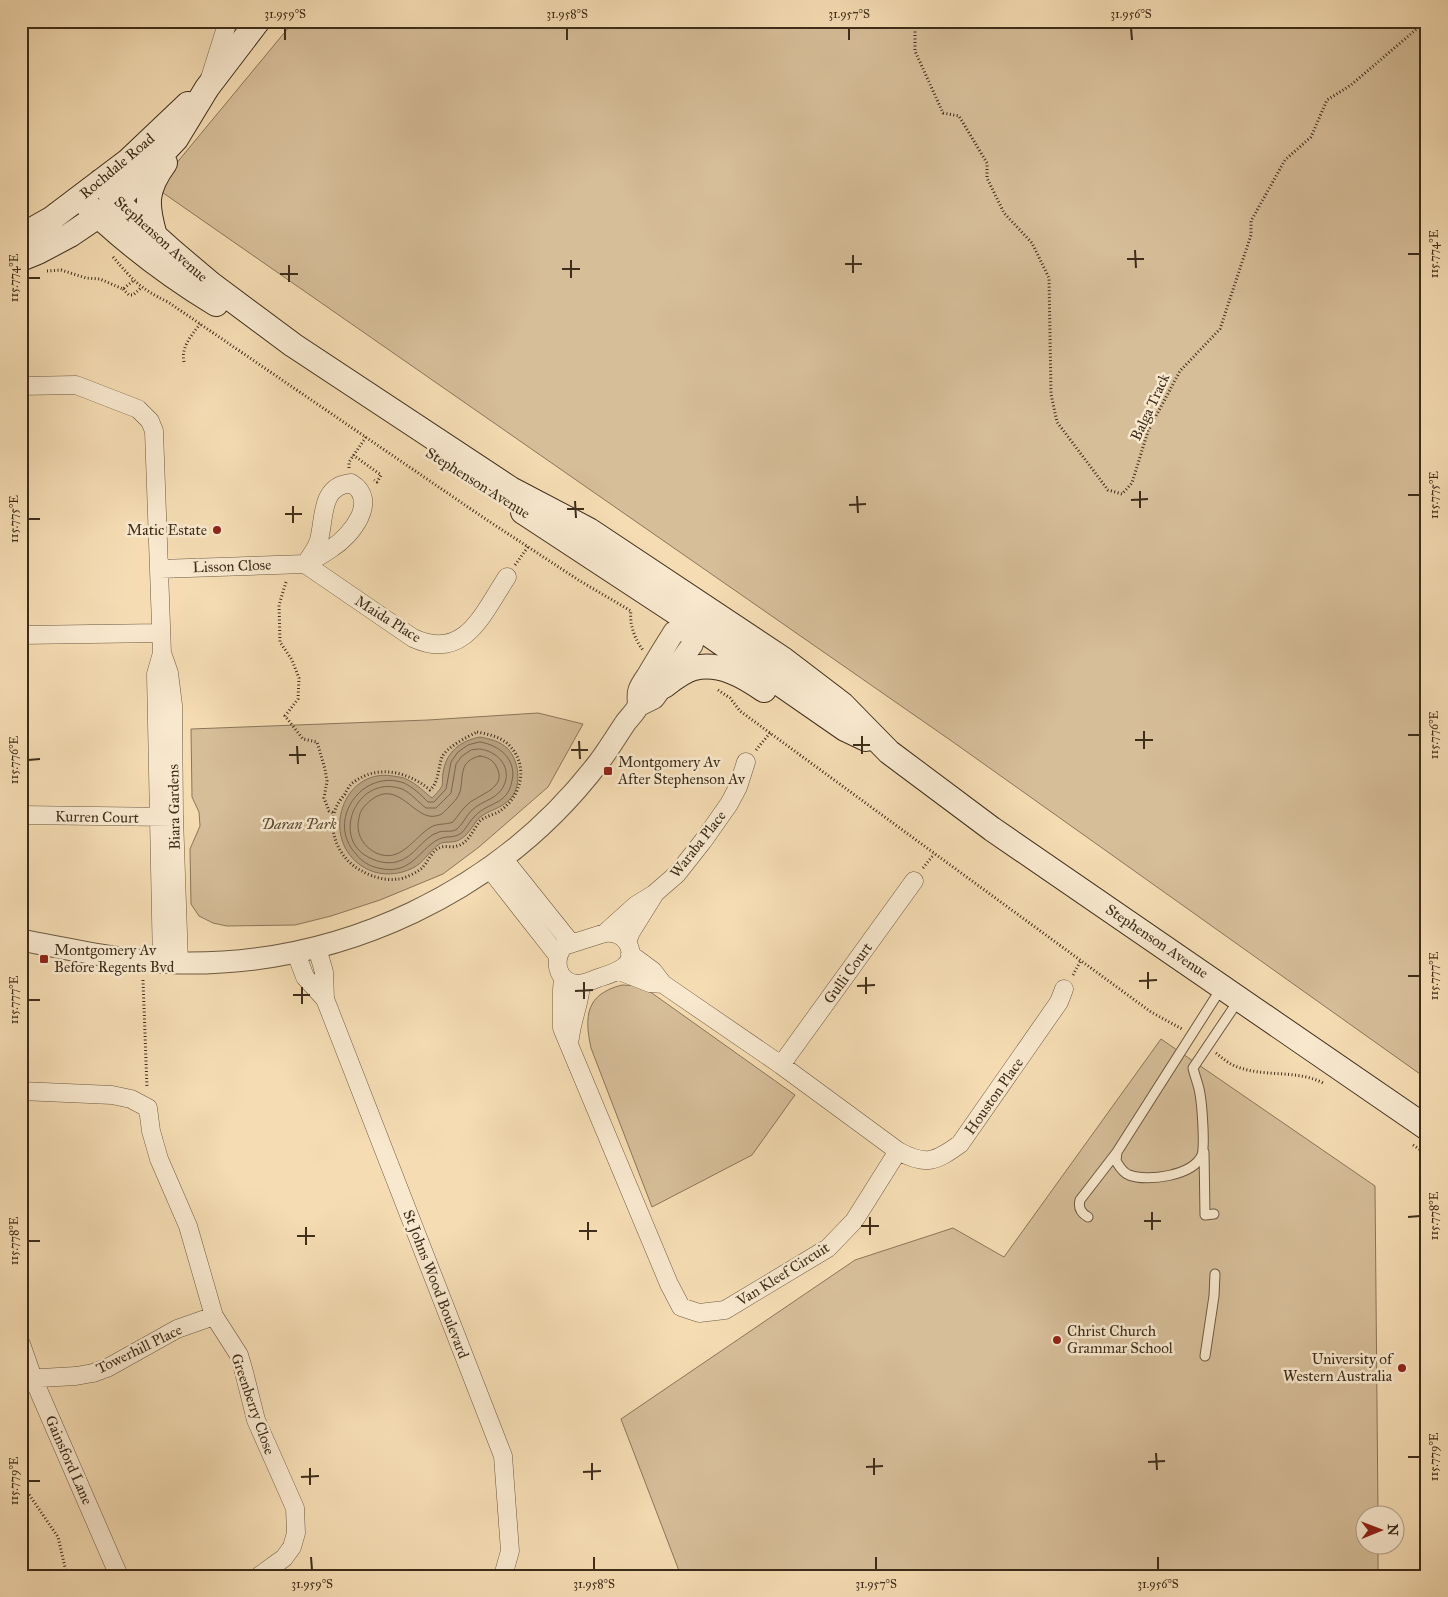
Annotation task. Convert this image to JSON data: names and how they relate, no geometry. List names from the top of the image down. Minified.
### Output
{"streets":{"main road":["Rochdale Road","Stephenson Avenue"],"street":["Lisson Close","Maida Place","Biara Gardens","Kurren Court","Waraba Place","Gulli Court","Houston Place","Van Kleef Circuit","St Johns Wood Boulevard","Towerhill Place","Greenberry Close","Gainsford Lane"],"path":["Balga Track"]},"crossings":[["Rochdale Road","Stephenson Avenue"],["Lisson Close","Maida Place"],["Lisson Close","Biara Gardens"],["Biara Gardens","Kurren Court"],["Waraba Place","Van Kleef Circuit"],["Houston Place","Van Kleef Circuit"],["Towerhill Place","Greenberry Close"],["Towerhill Place","Gainsford Lane"]],"parks":["Daran Park"],"places":{"other":["Matic Estate","Christ Church Grammar School","University of Western Australia"],"transit":["Montgomery Av After Stephenson Av","Montgomery Av Before Regents Bvd"]},"north":"right","coordinates":["31.959°S","31.958°S","31.957°S","31.956°S","115.774°E","115.775°E","115.776°E","115.777°E","115.778°E","115.779°E"]}
